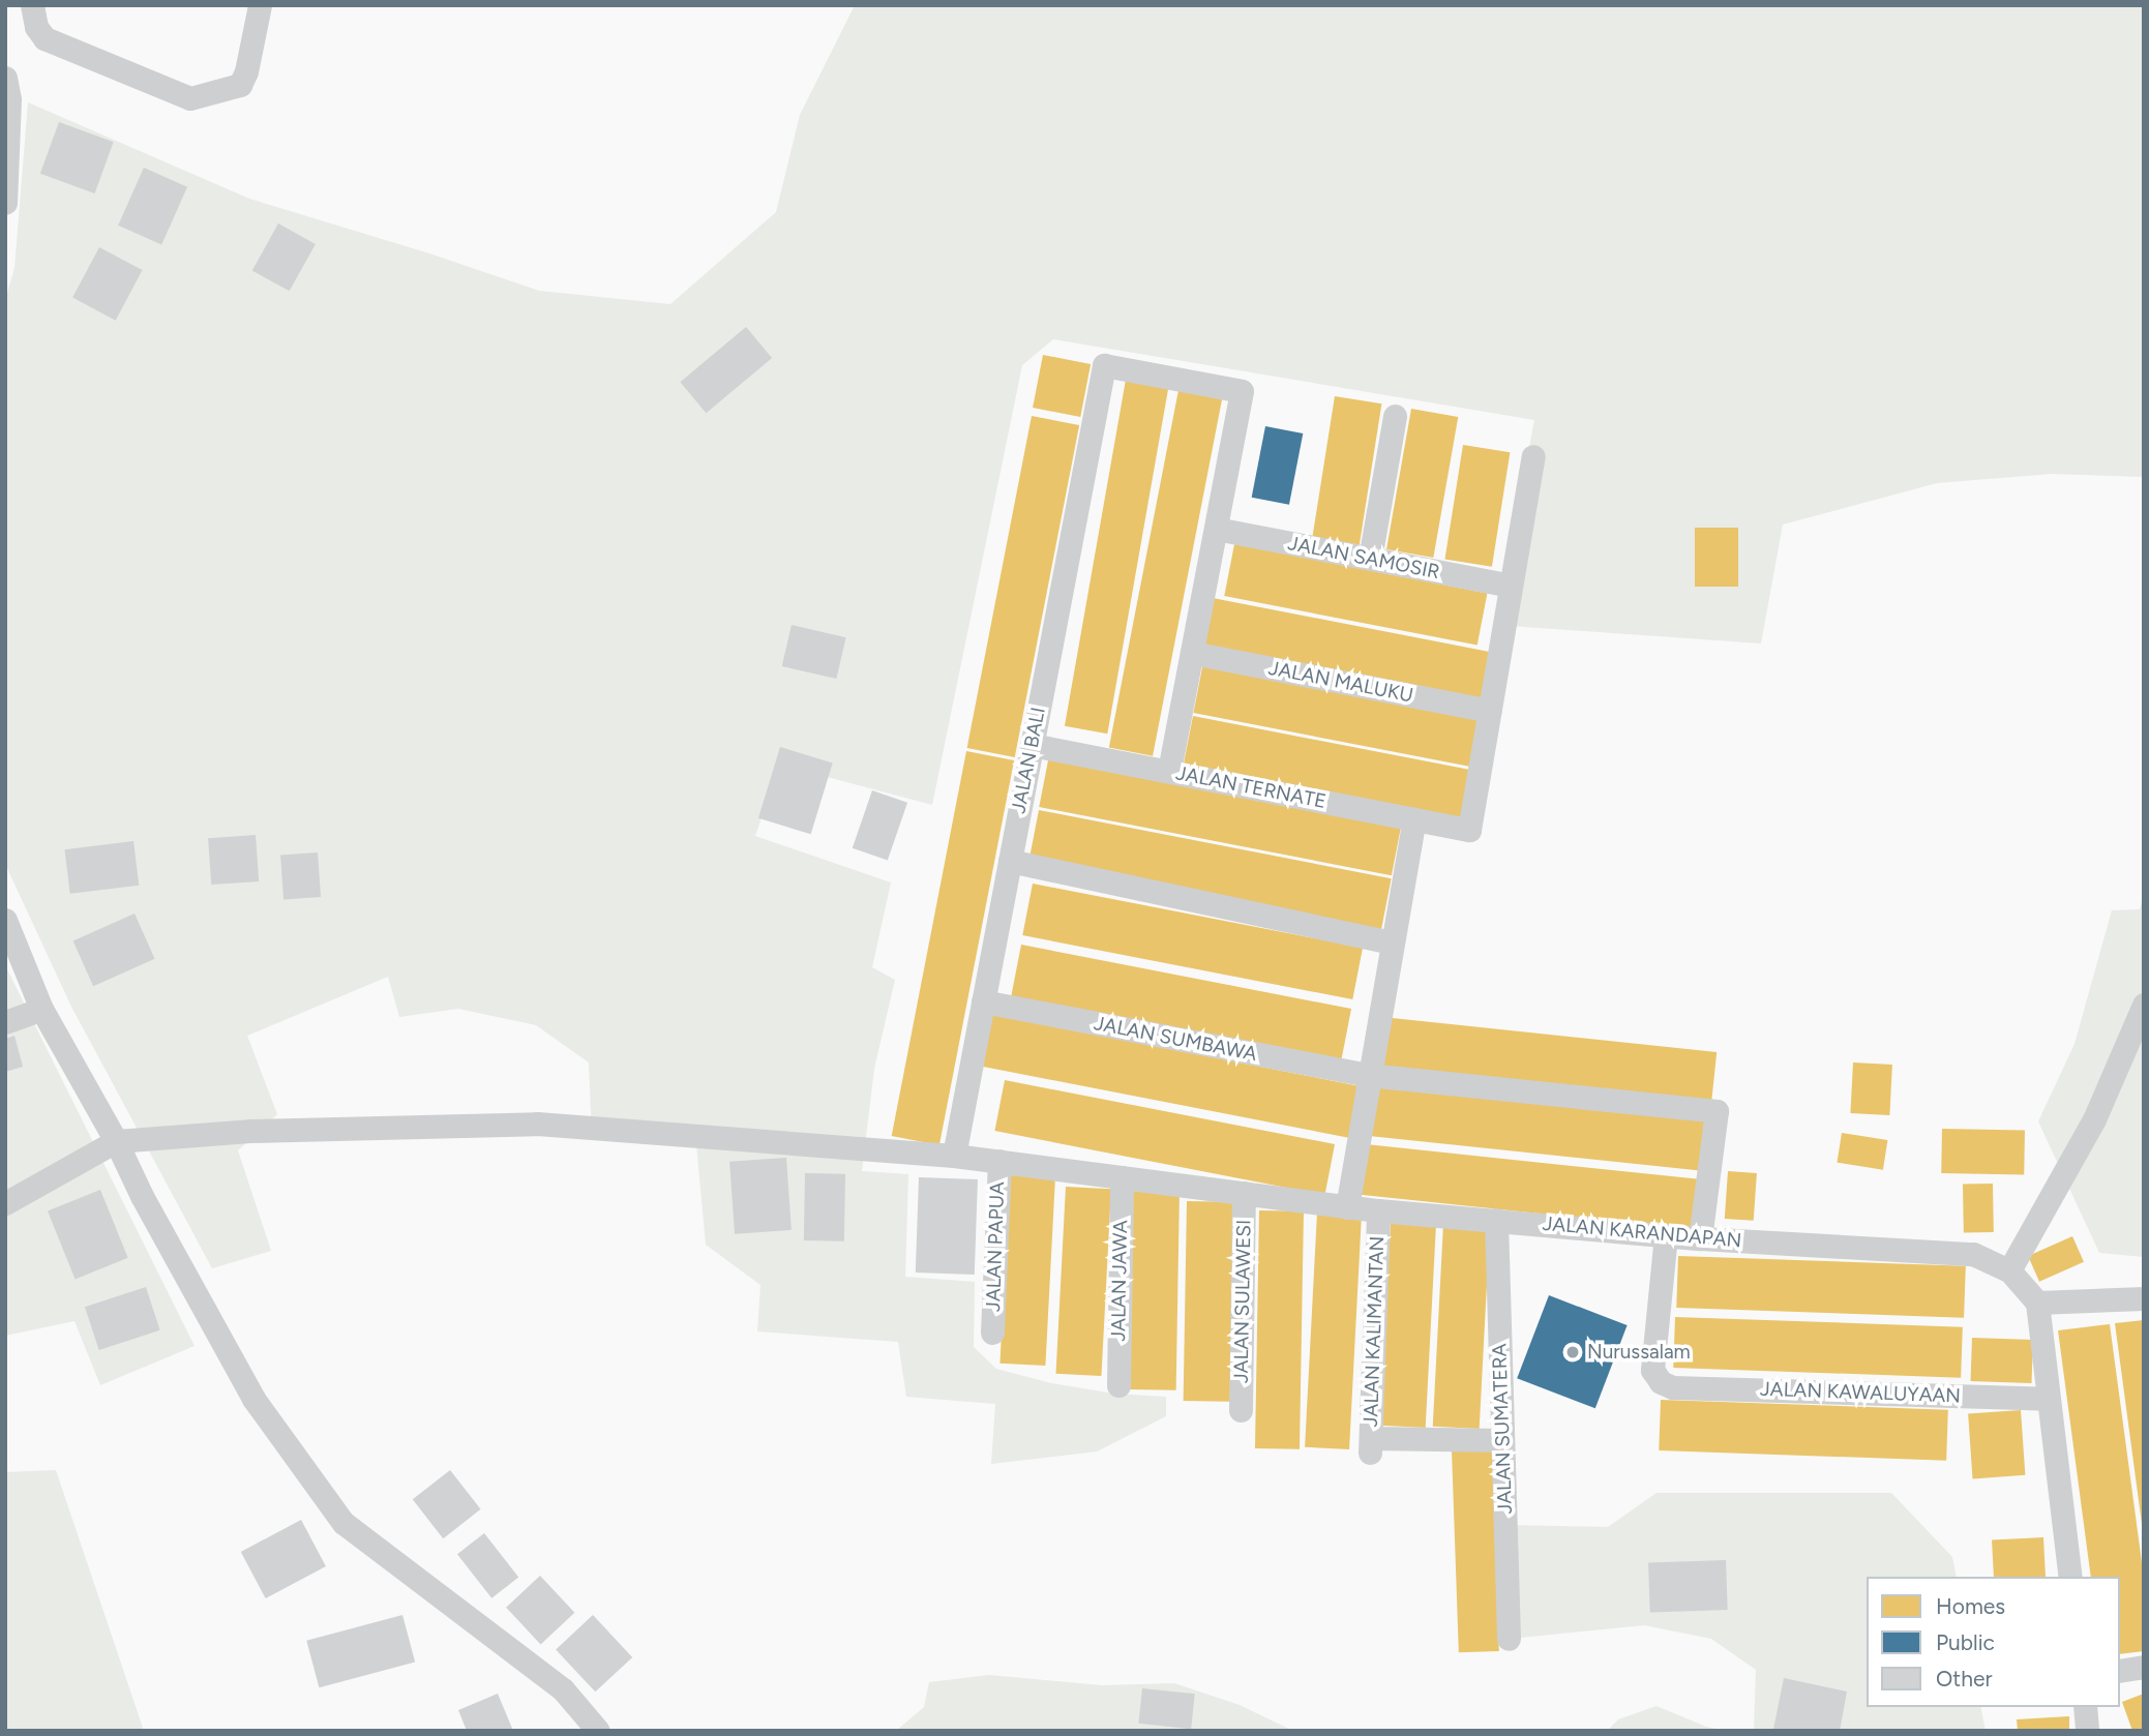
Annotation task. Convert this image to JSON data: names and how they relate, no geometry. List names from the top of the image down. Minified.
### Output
{"streets":{"street":["JALAN SAMOSIR","JALAN MALUKU","JALAN BALI","JALAN TERNATE","JALAN SUMBAWA","JALAN KARANDAPAN","JALAN PAPUA","JALAN JAWA","JALAN SULAWESI","JALAN KALIMANTAN","JALAN KAWALUYAAN","JALAN SUMATERA"]},"crossings":[["JALAN SAMOSIR","JALAN BALI"],["JALAN MALUKU","JALAN TERNATE"],["JALAN BALI","JALAN TERNATE"],["JALAN BALI","JALAN SUMBAWA"],["JALAN BALI","JALAN KARANDAPAN"],["JALAN SUMBAWA","JALAN KARANDAPAN"],["JALAN KARANDAPAN","JALAN PAPUA"],["JALAN KARANDAPAN","JALAN JAWA"],["JALAN KARANDAPAN","JALAN SULAWESI"],["JALAN KARANDAPAN","JALAN KALIMANTAN"],["JALAN KARANDAPAN","JALAN KAWALUYAAN"],["JALAN KARANDAPAN","JALAN SUMATERA"],["JALAN KALIMANTAN","JALAN SUMATERA"]],"places":["Nurussalam"],"legend":["Homes","Public","Other"]}
